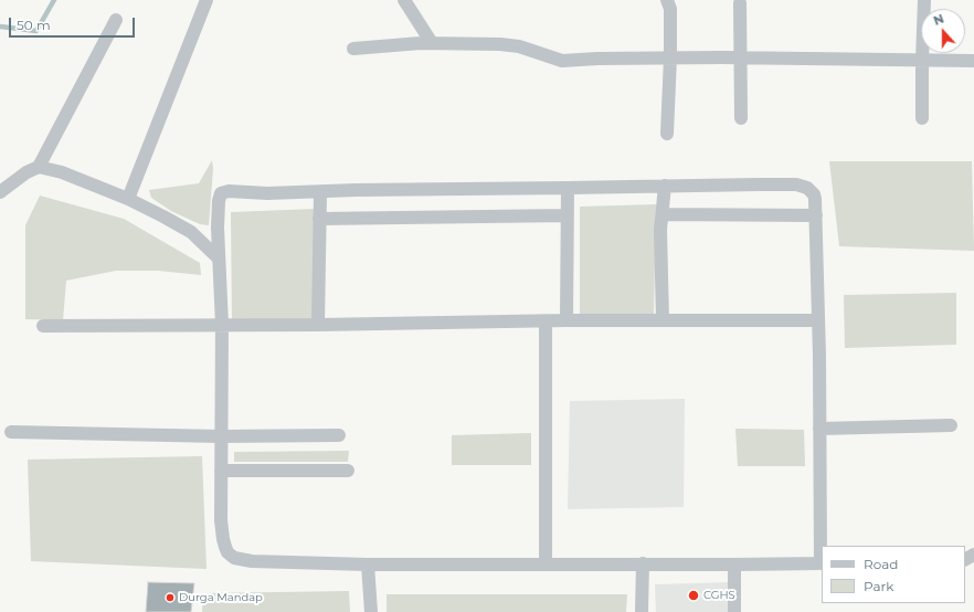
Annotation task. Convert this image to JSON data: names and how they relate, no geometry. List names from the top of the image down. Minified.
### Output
{"places":["CGHS","Durga Mandap"],"legend":["Road","Park"],"scale_bar":"50 m","north":"top"}
